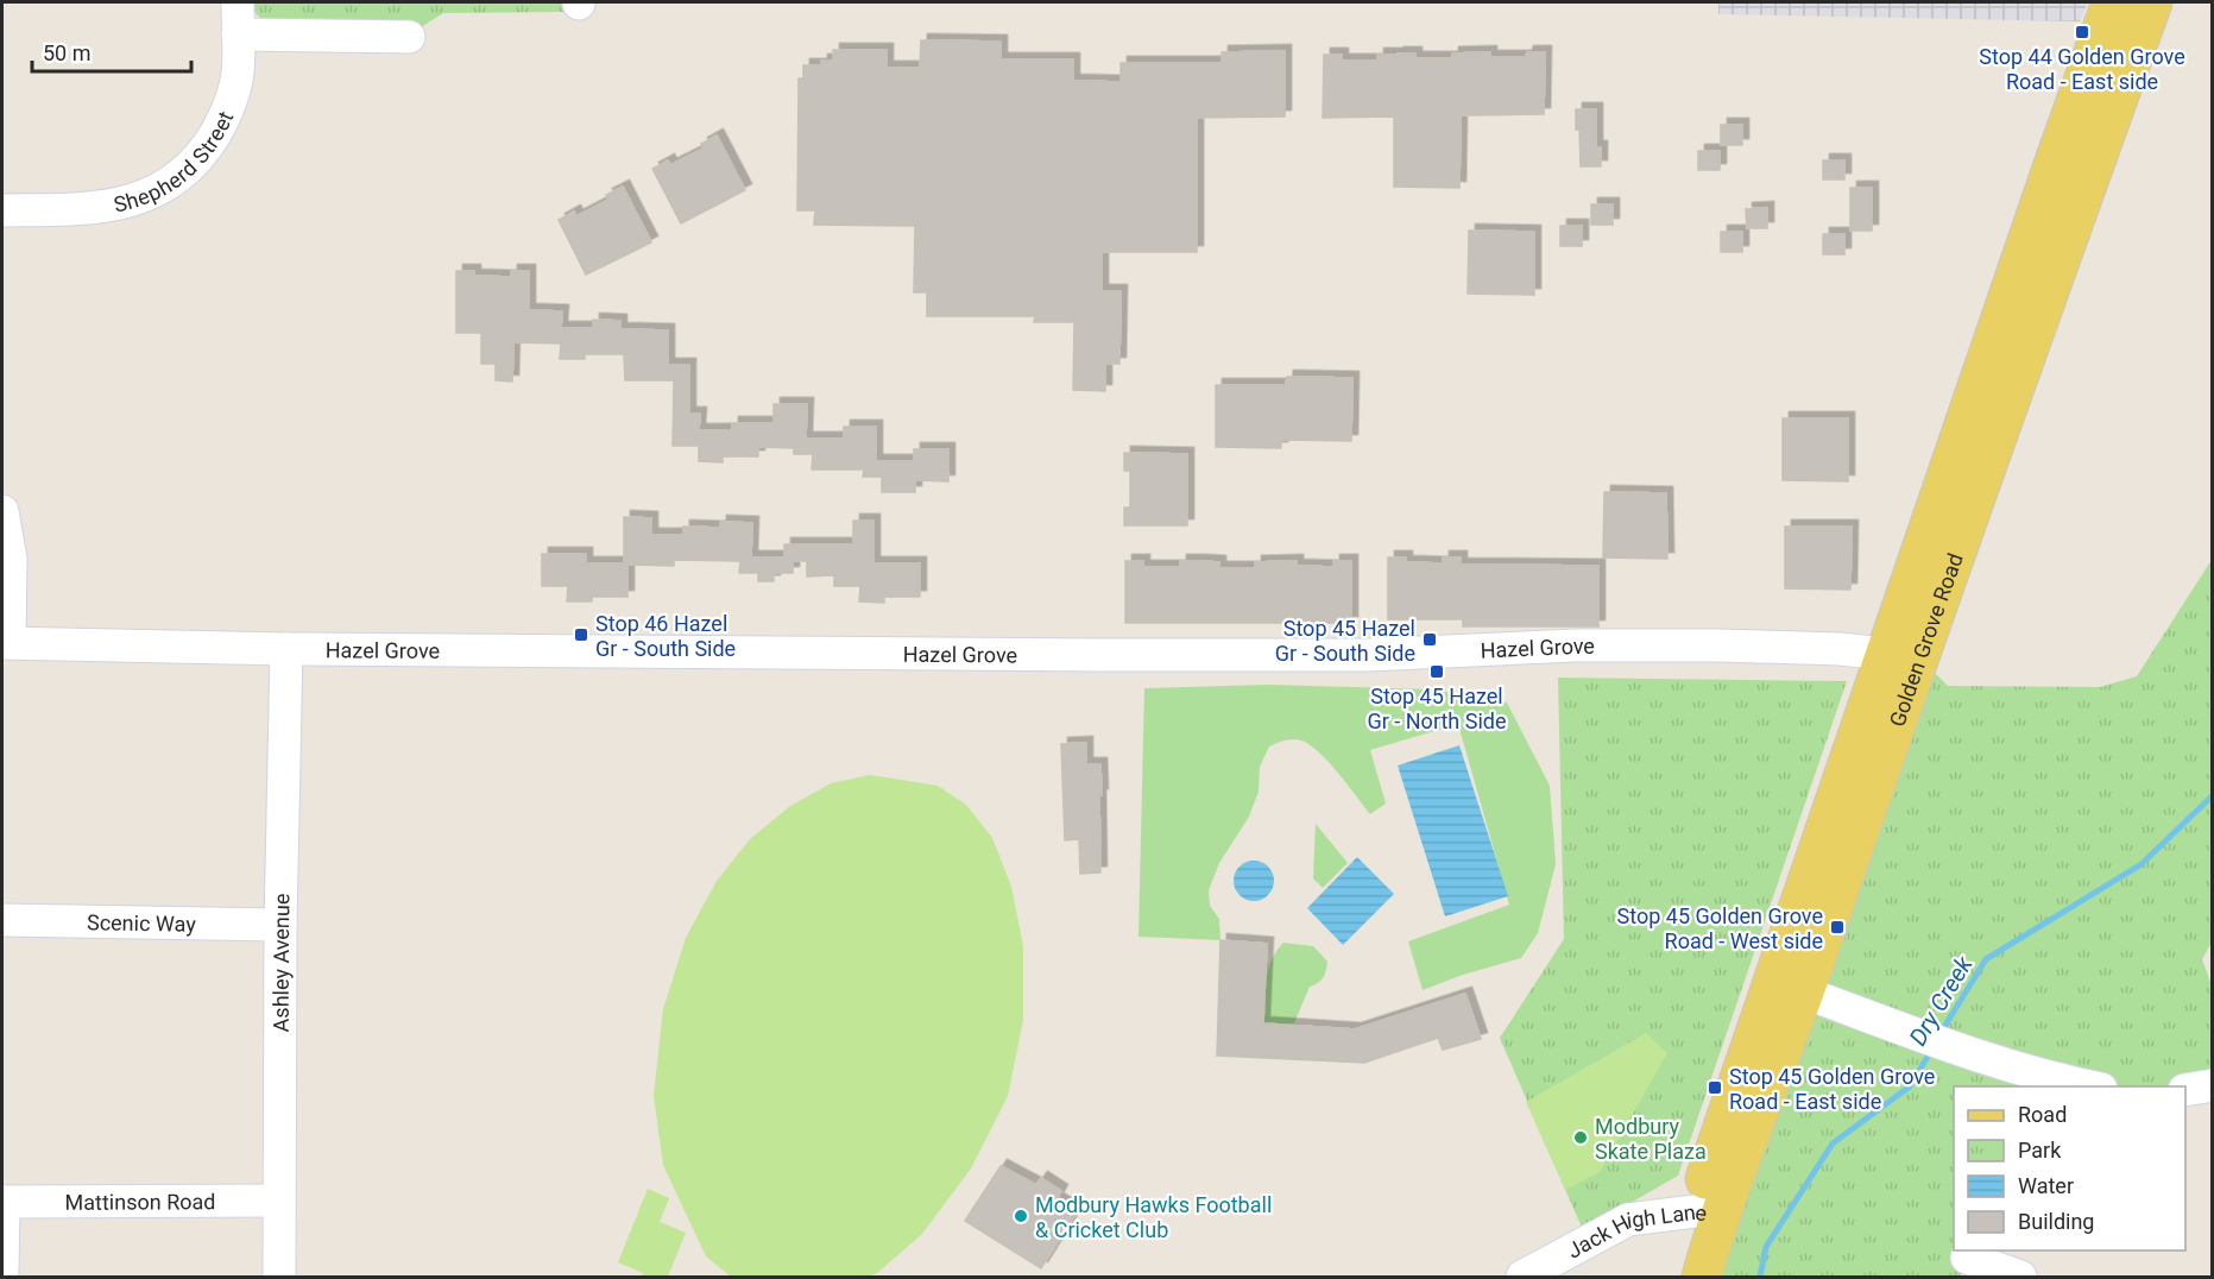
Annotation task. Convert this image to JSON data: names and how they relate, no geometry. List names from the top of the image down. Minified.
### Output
{"streets":{"main road":["Golden Grove Road"],"street":["Shepherd Street","Hazel Grove","Scenic Way","Ashley Avenue","Mattinson Road","Jack High Lane"]},"crossings":[["Golden Grove Road","Hazel Grove"],["Golden Grove Road","Jack High Lane"],["Hazel Grove","Ashley Avenue"],["Scenic Way","Ashley Avenue"],["Ashley Avenue","Mattinson Road"]],"water":["Dry Creek"],"places":{"transit":["Stop 44 Golden Grove Road - East side","Stop 46 Hazel Gr - South Side","Stop 45 Hazel Gr - South Side","Stop 45 Hazel Gr - North Side","Stop 45 Golden Grove Road - West side","Stop 45 Golden Grove Road - East side"],"other":["Modbury Skate Plaza","Modbury Hawks Football & Cricket Club"]},"legend":["Road","Park","Water","Building"],"scale_bar":"50 m"}
